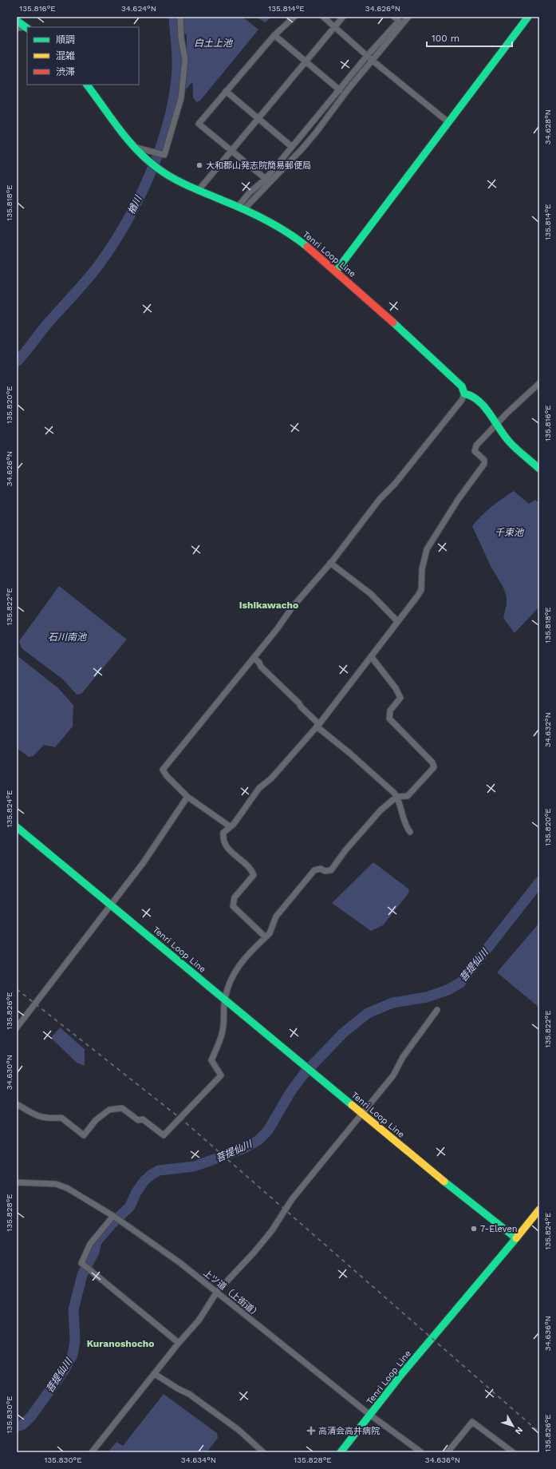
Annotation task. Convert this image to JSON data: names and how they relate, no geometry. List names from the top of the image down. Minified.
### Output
{"streets":{"main road":["Tenri Loop Line"],"street":["上ツ道（上街道）"]},"crossings":[["Tenri Loop Line","上ツ道（上街道）"]],"districts":["Ishikawacho","Kuranoshocho"],"water":["白土上池","楢川","千束池","石川南池","菩提仙川"],"places":{"other":["大和郡山発志院簡易郵便局","7-Eleven"],"health":["高清会高井病院"]},"legend":["順調","混雑","渋滞"],"scale_bar":"100 m","north":"bottom right","coordinates":["135.816°E","34.624°N","135.814°E","34.626°N","34.628°N","135.818°E","135.820°E","135.822°E","34.632°N","135.824°E","135.826°E","34.630°N","135.828°E","34.636°N","135.830°E","34.634°N"]}
